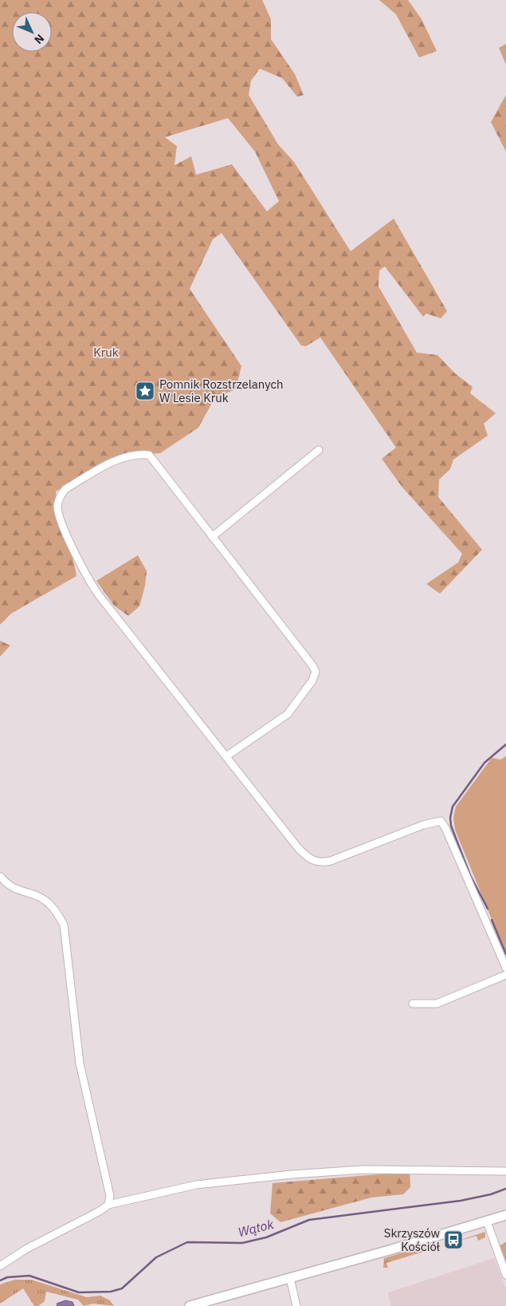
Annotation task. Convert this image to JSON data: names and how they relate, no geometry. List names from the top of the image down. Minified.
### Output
{"water":["Wątok"],"parks":["Kruk"],"places":{"place":["Pomnik Rozstrzelanych W Lesie Kruk"],"bus stop":["Skrzyszów Kościół"]},"north":"bottom right"}
